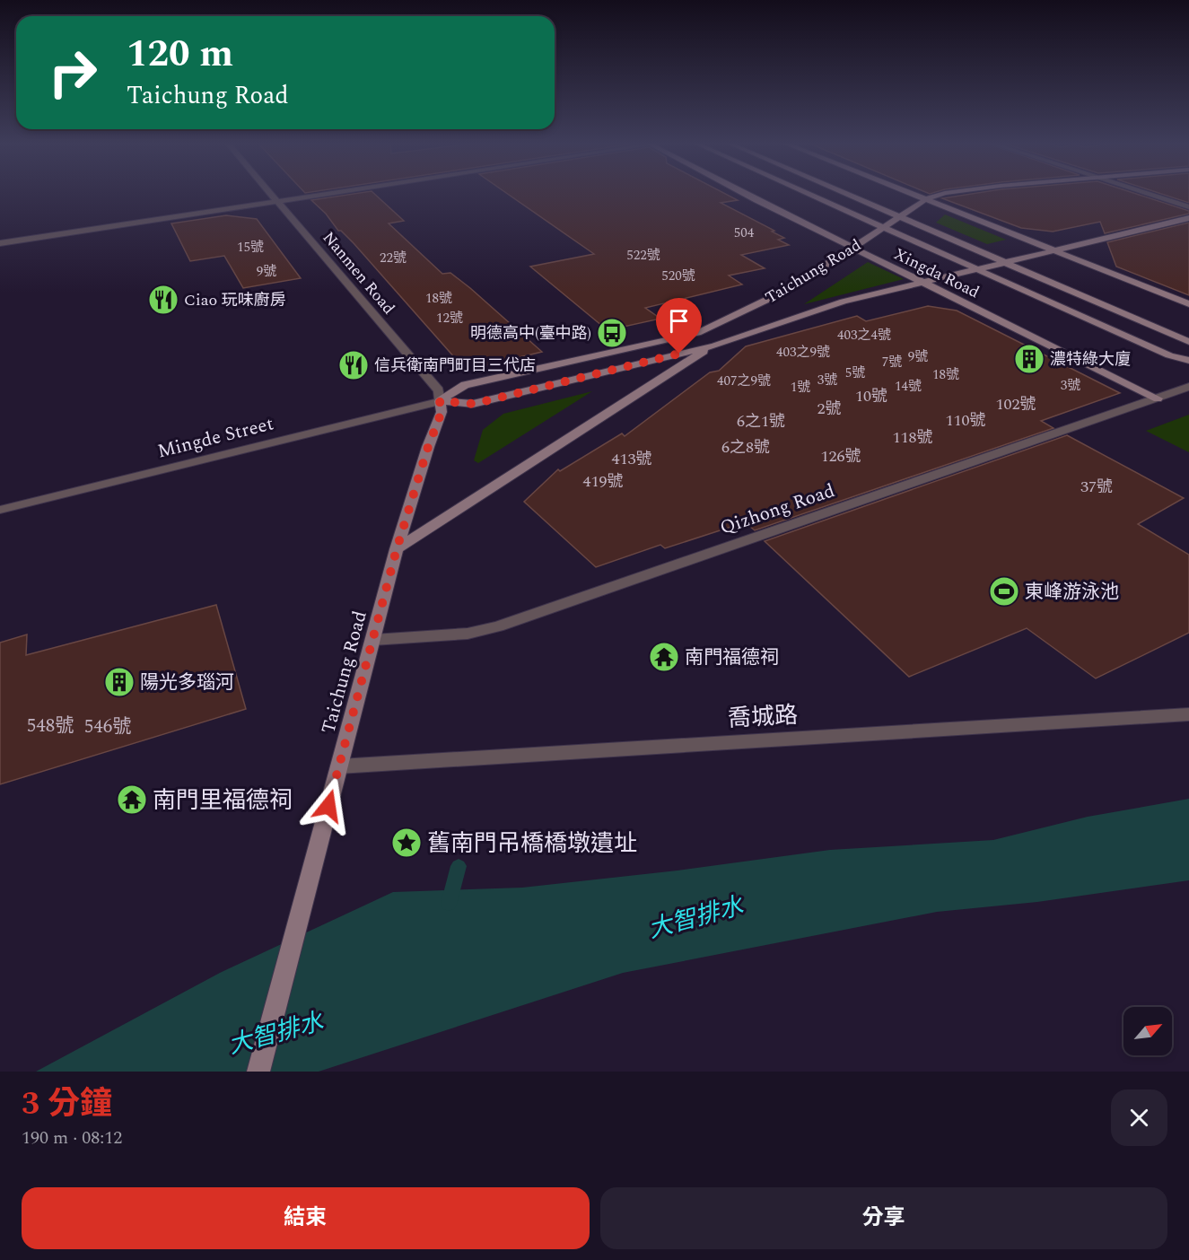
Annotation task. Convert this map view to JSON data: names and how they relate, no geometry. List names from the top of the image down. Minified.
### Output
{"streets":{"street":["Taichung Road","Nanmen Road","Xingda Road","Mingde Street","Qizhong Road","喬城路"]},"crossings":[["Taichung Road","Nanmen Road"],["Taichung Road","Xingda Road"],["Taichung Road","Mingde Street"],["Taichung Road","Qizhong Road"],["Taichung Road","喬城路"],["Nanmen Road","Mingde Street"],["Xingda Road","Qizhong Road"]],"water":["大智排水"],"places":{"restaurant":["Ciao 玩味廚房","信兵衛南門町目三代店"],"bus stop":["明德高中(臺中路)"],"building":["濃特綠大廈","陽光多瑙河"],"sports":["東峰游泳池"],"temple":["南門福德祠","南門里福德祠"],"place":["舊南門吊橋橋墩遺址"]},"house_numbers":["504","15號","522號","22號","9號","520號","18號","12號","403之4號","403之9號","9號","7號","5號","18號","3號","407之9號","3號","14號","1號","10號","102號","2號","110號","6之1號","118號","6之8號","126號","413號","419號","37號","548號","546號"],"north":"top right","page":{"turn":["120 m","Taichung Road"],"heading":["3 分鐘","190 m · 08:12"],"buttons":["結束","分享"]}}
